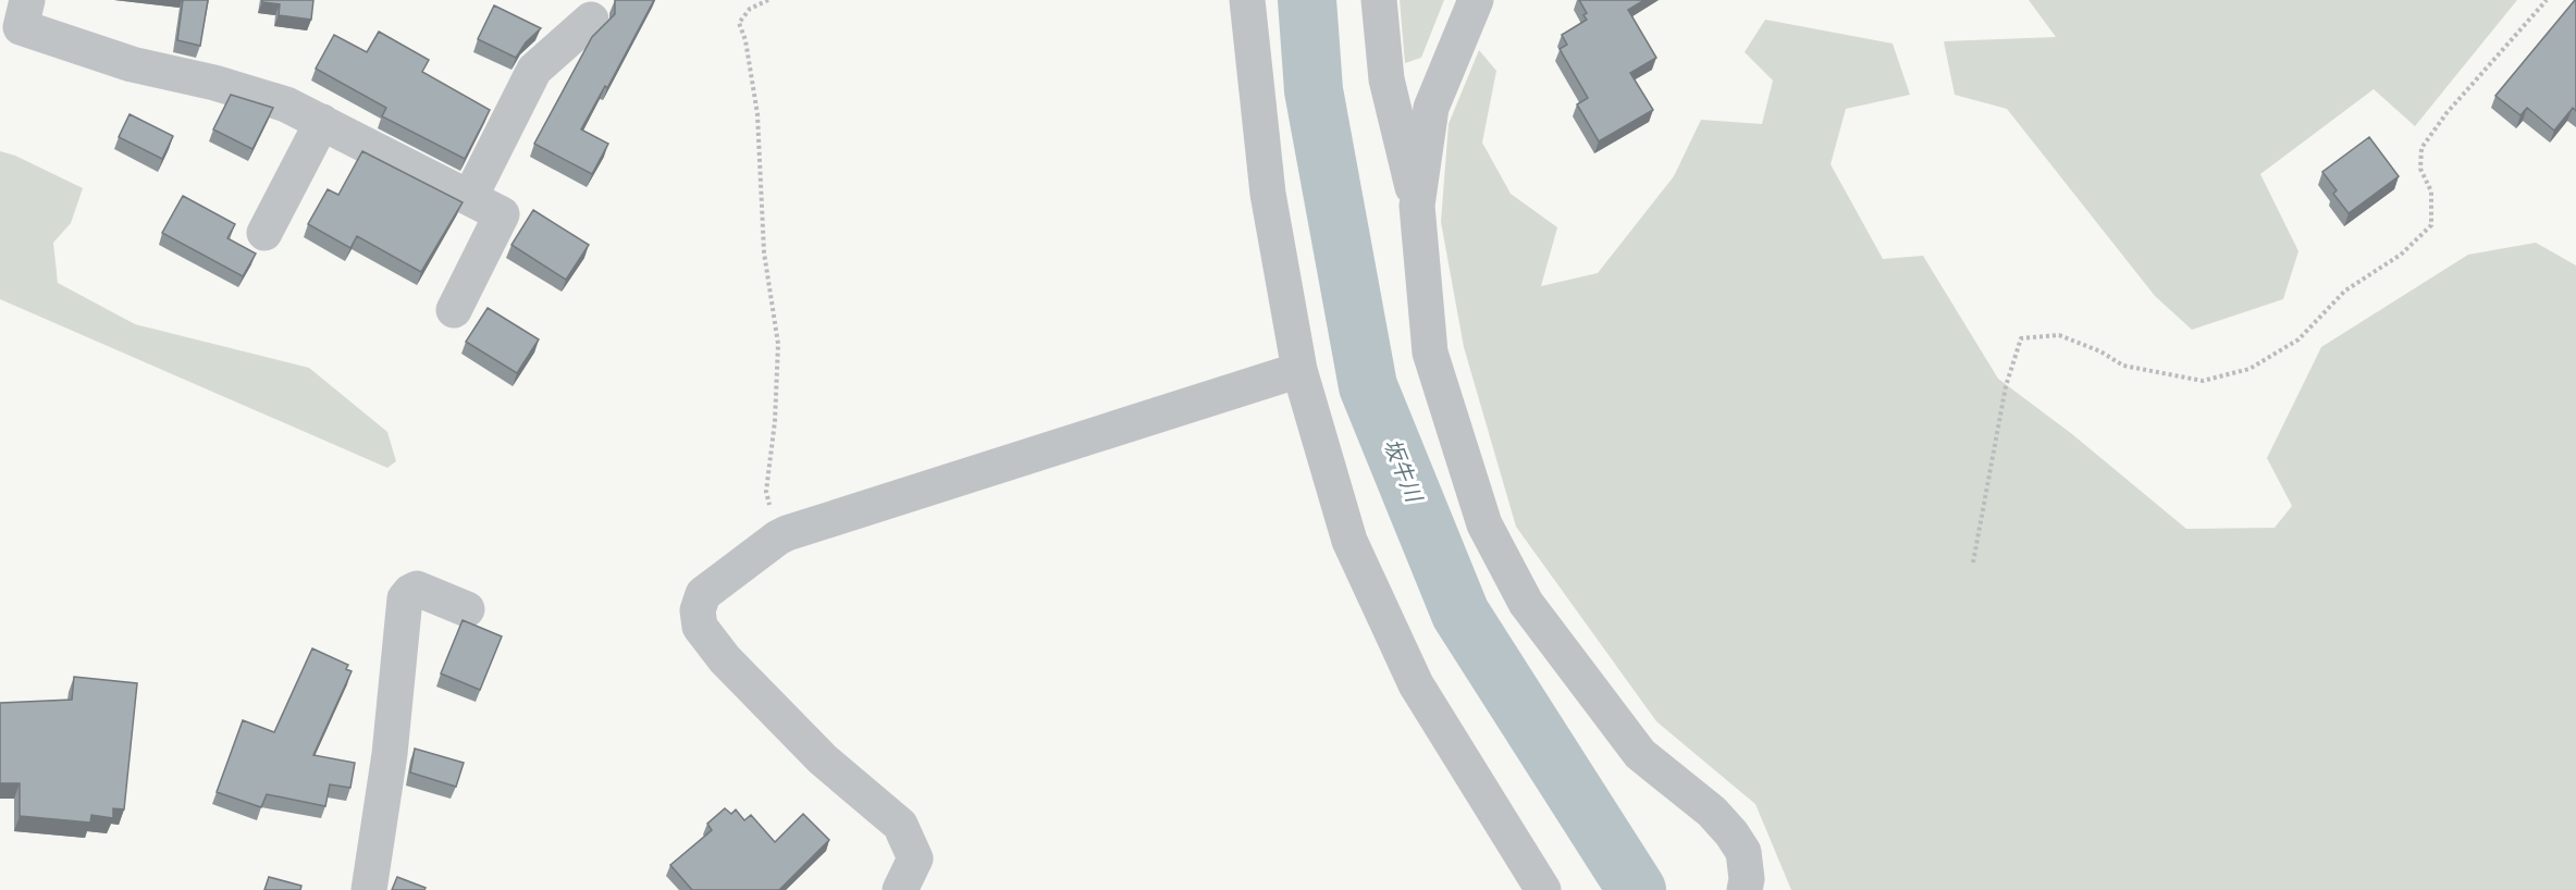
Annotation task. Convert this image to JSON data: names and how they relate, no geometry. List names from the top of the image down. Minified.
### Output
{"water":["坂牛川"]}
